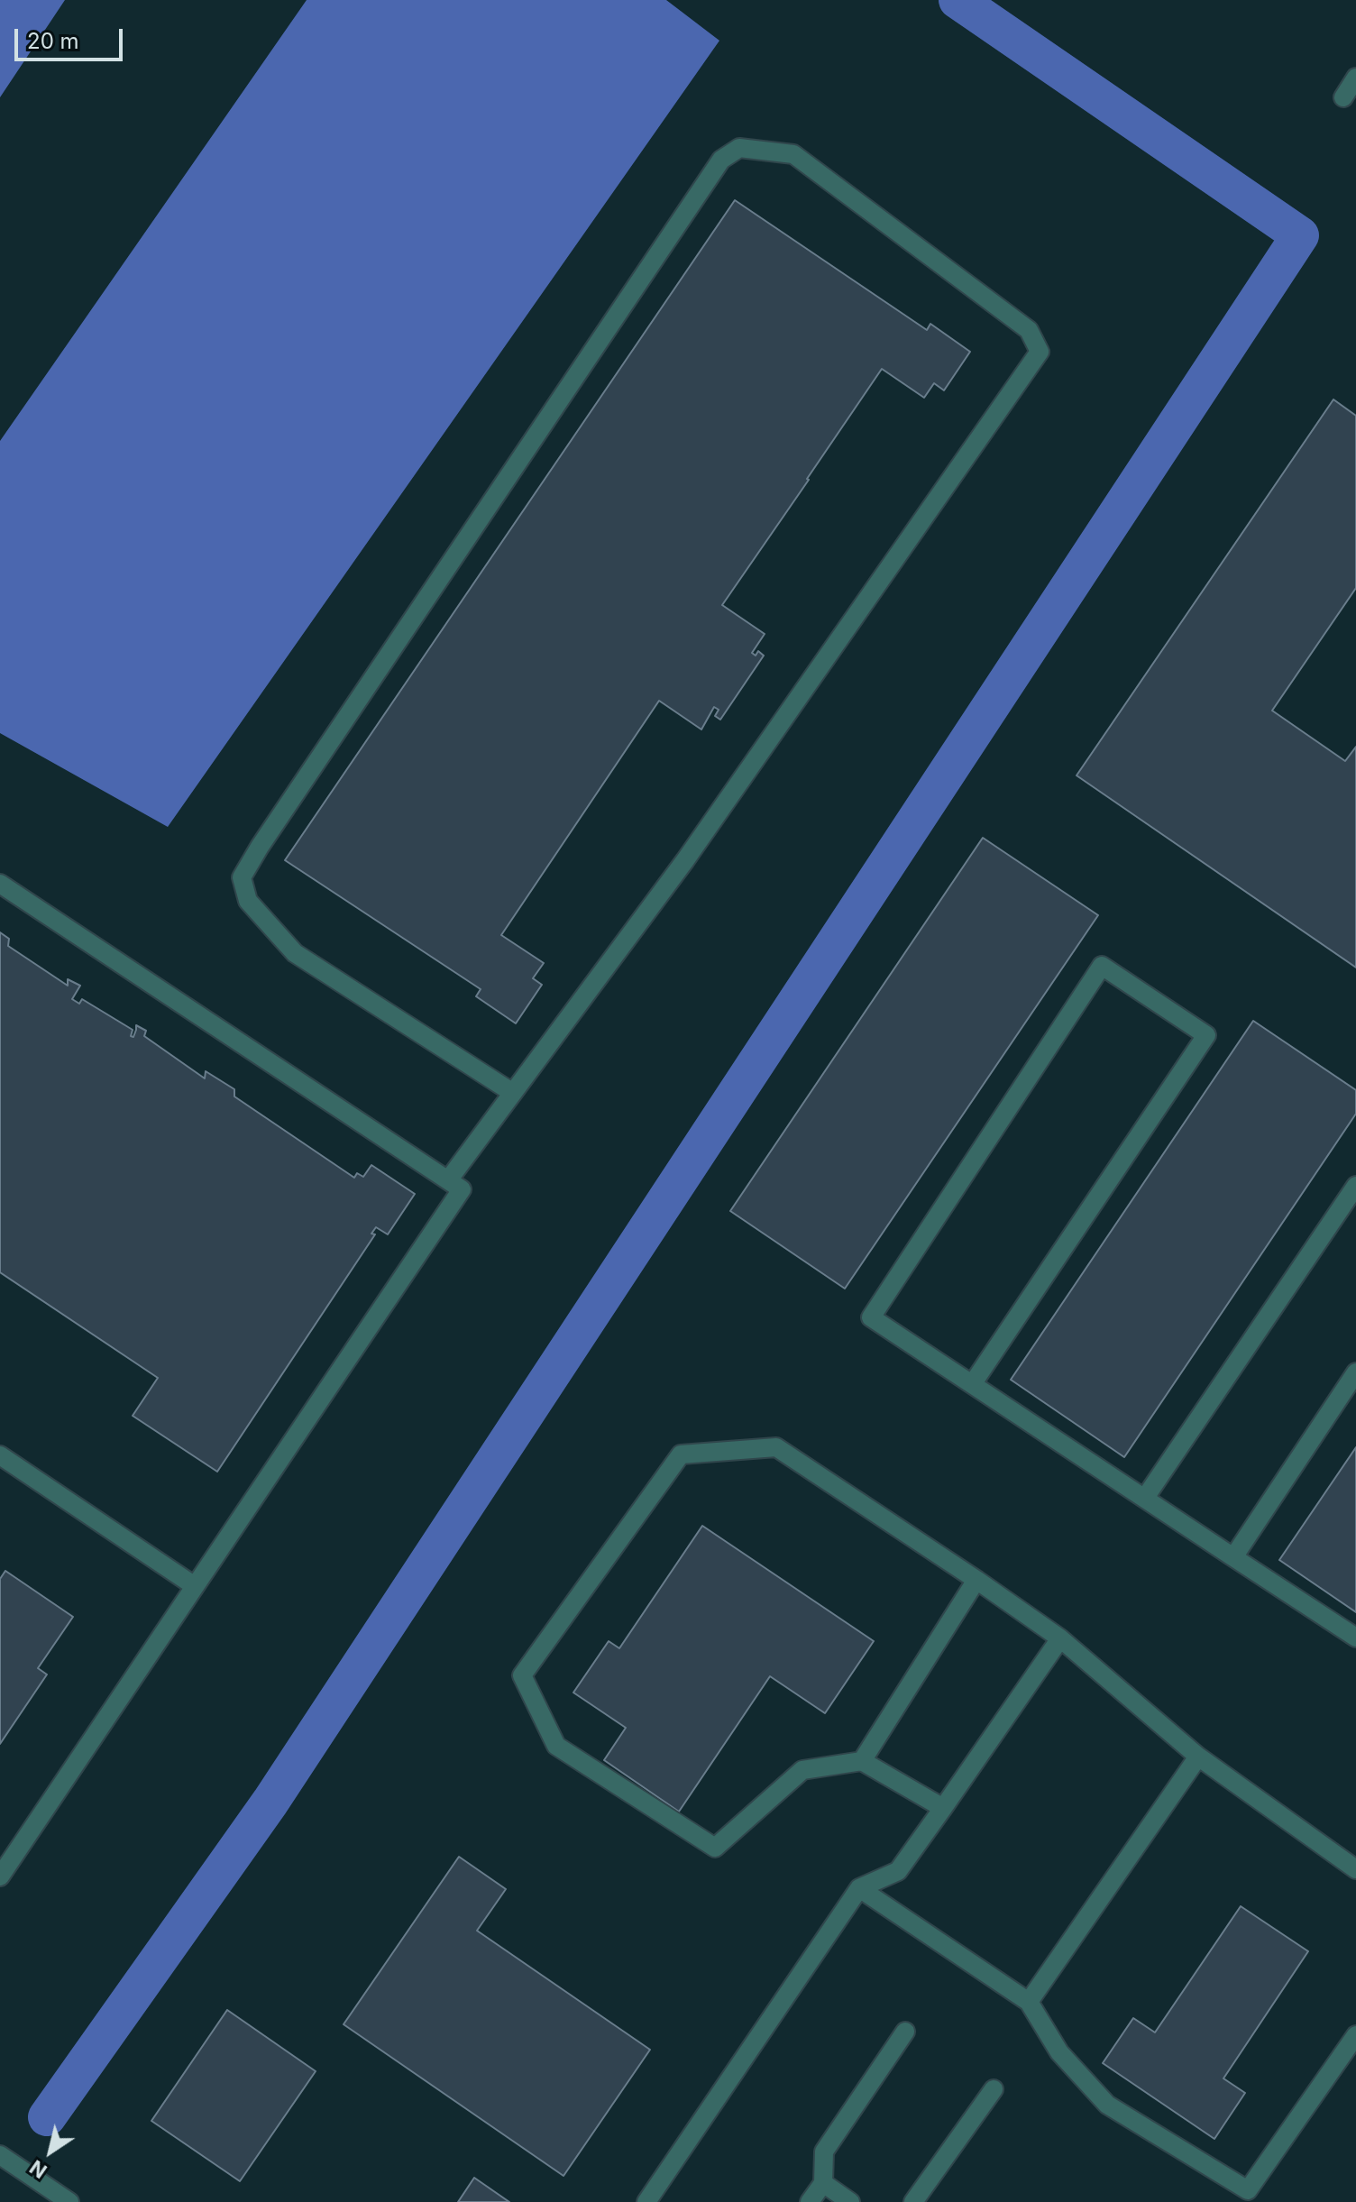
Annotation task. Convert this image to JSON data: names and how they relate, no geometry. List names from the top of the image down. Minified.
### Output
{"scale_bar":"20 m","north":"bottom left"}
